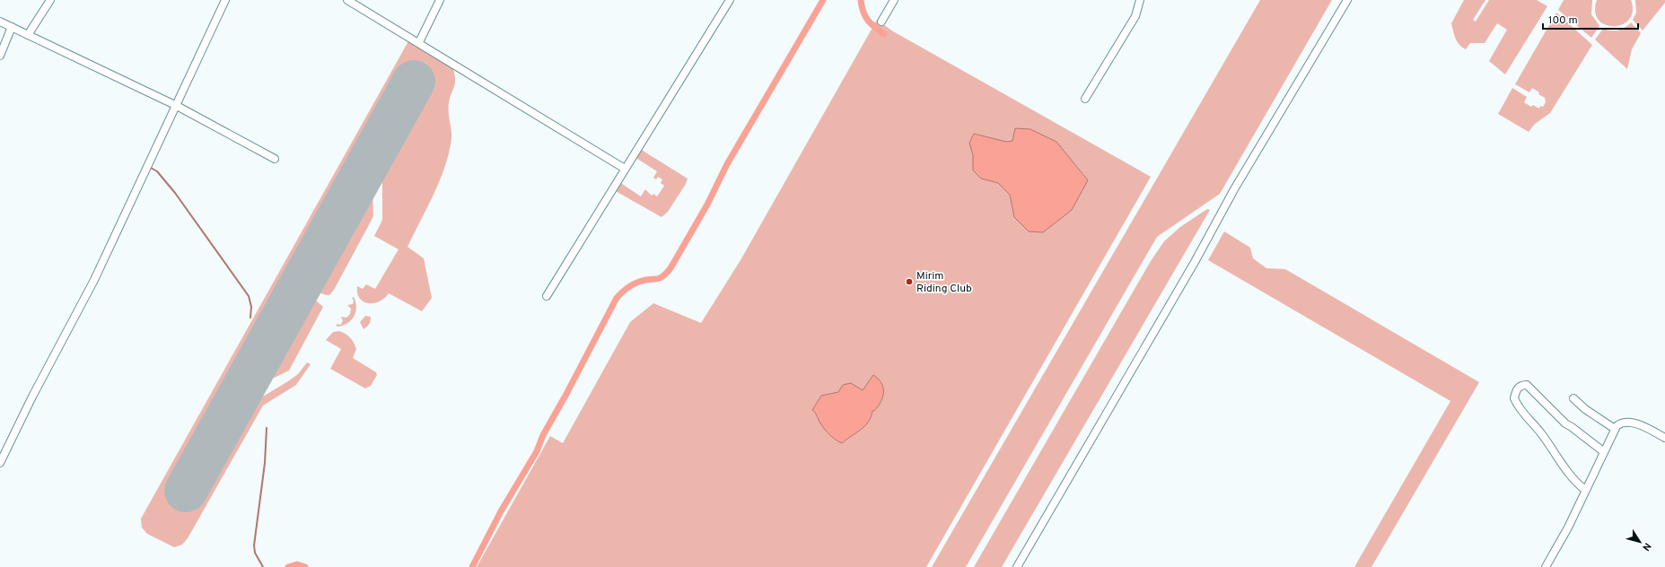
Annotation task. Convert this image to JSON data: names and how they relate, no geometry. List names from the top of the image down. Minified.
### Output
{"places":["Mirim Riding Club"],"scale_bar":"100 m","north":"bottom right"}
